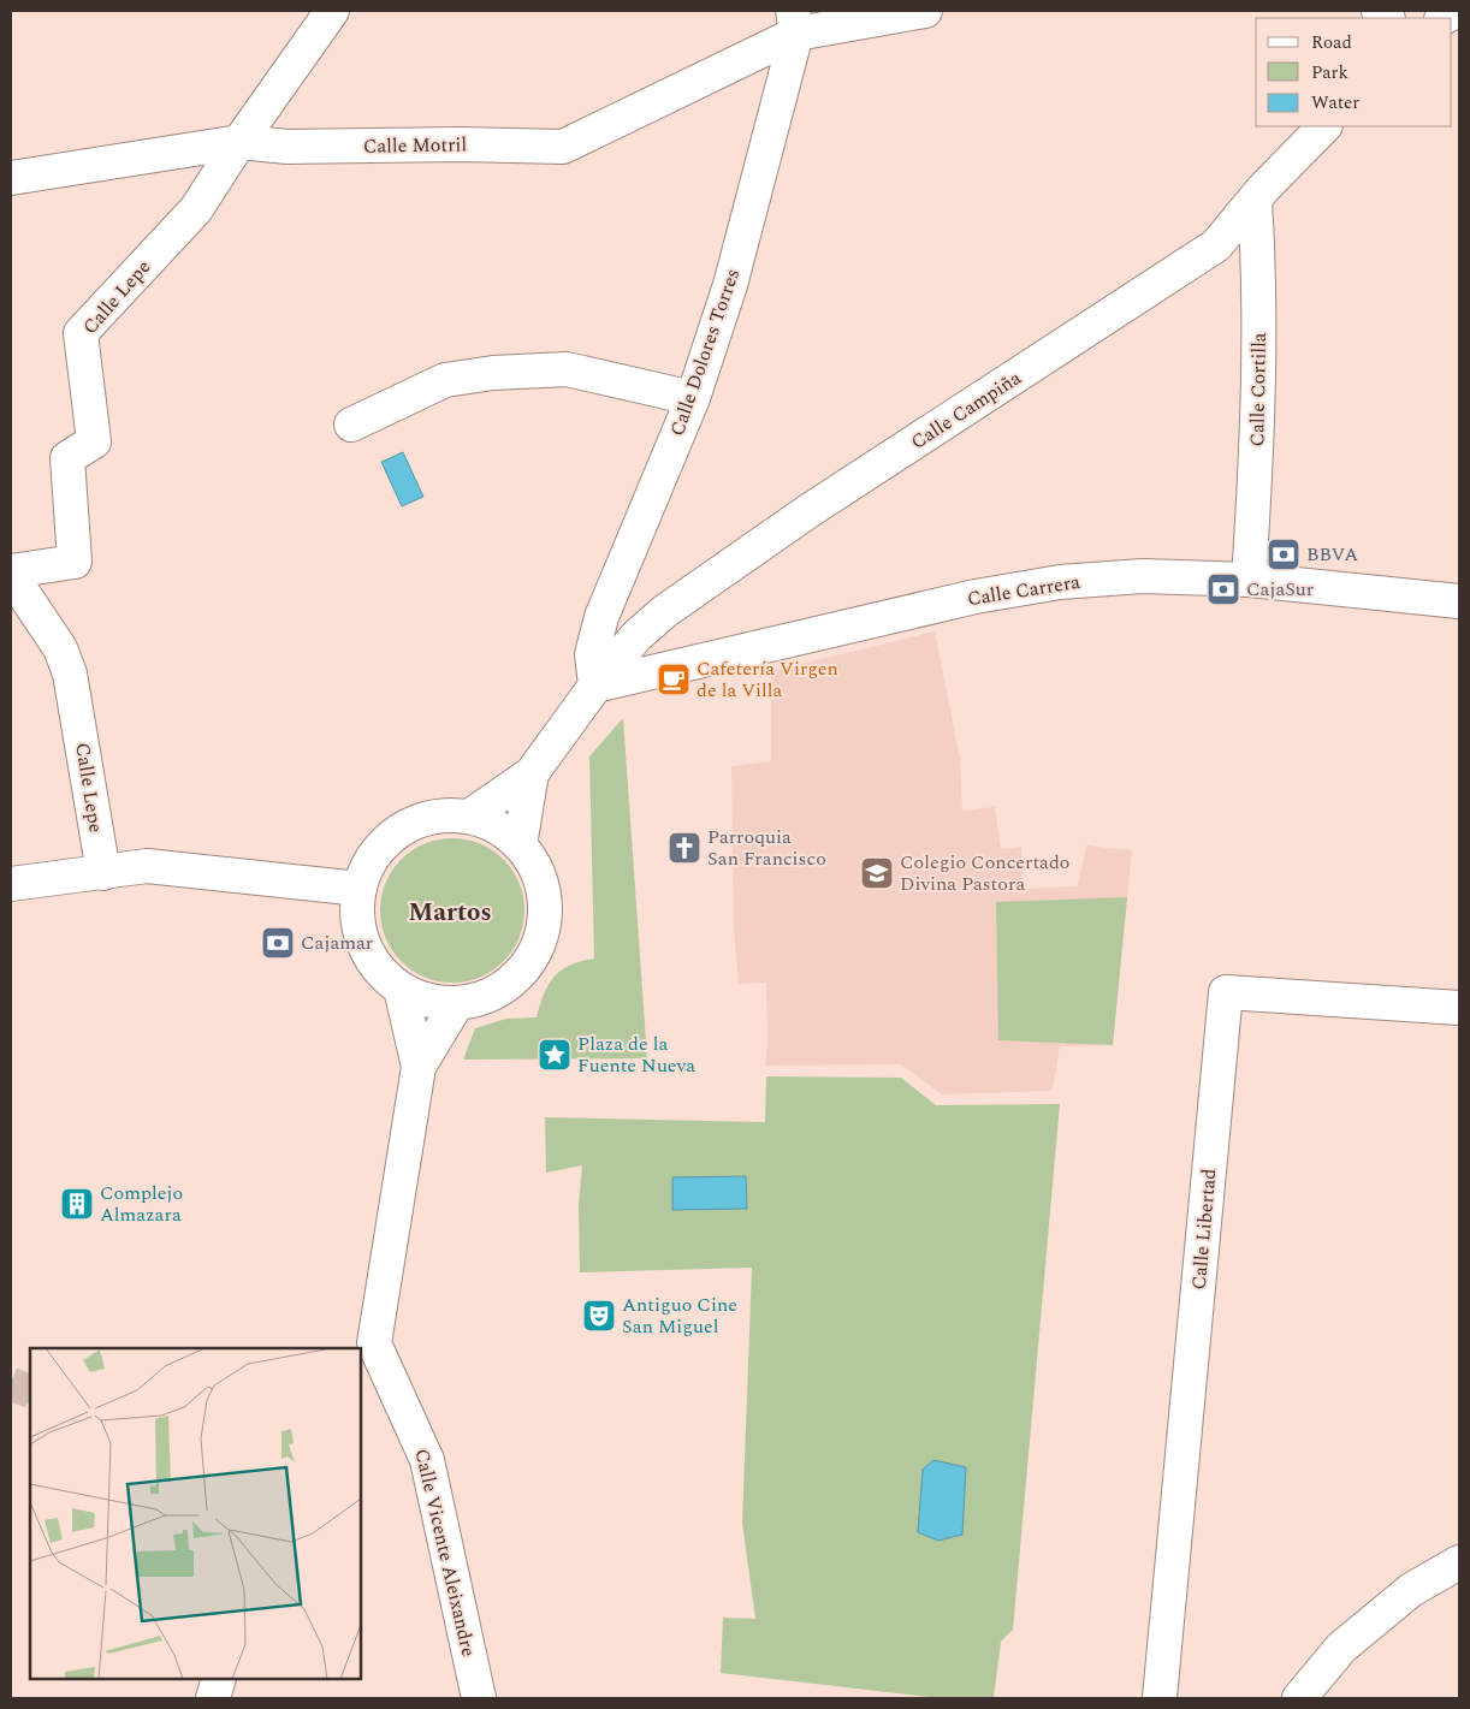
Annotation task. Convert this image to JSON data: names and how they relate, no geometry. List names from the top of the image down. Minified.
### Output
{"streets":{"street":["Calle Motril","Calle Lepe","Calle Dolores Torres","Calle Cortilla","Calle Campiña","Calle Carrera","Calle Libertad","Calle Vicente Aleixandre"]},"crossings":[["Calle Motril","Calle Lepe"],["Calle Motril","Calle Dolores Torres"],["Calle Dolores Torres","Calle Campiña"],["Calle Dolores Torres","Calle Carrera"],["Calle Cortilla","Calle Campiña"],["Calle Cortilla","Calle Carrera"],["Calle Campiña","Calle Carrera"]],"districts":["Martos"],"places":{"bank":["BBVA","CajaSur","Cajamar"],"cafe":["Cafetería Virgen de la Villa"],"church":["Parroquia San Francisco"],"school or university":["Colegio Concertado Divina Pastora"],"place":["Plaza de la Fuente Nueva"],"building":["Complejo Almazara"],"theatre":["Antiguo Cine San Miguel"]},"legend":["Road","Park","Water"]}
